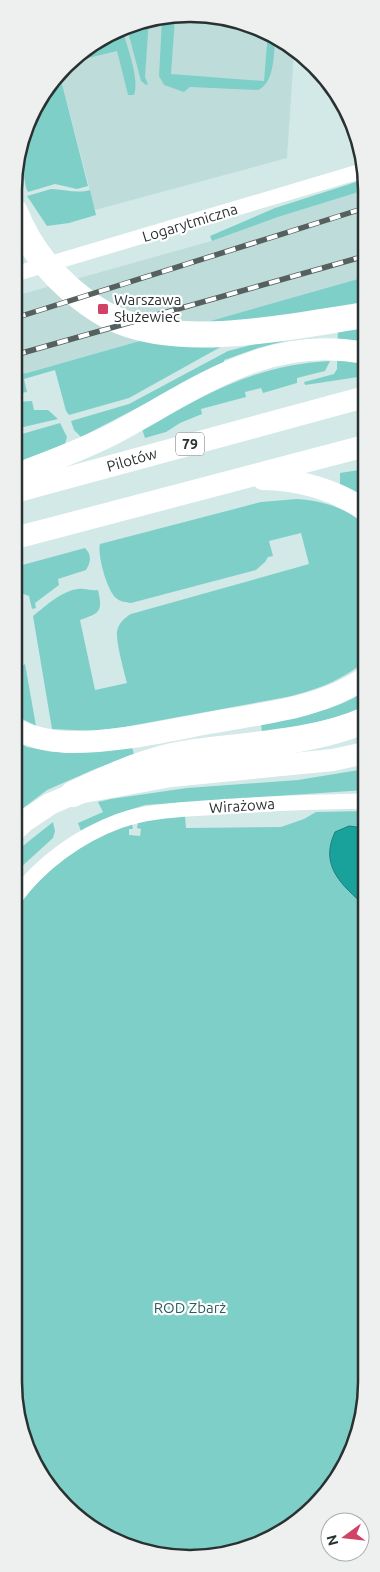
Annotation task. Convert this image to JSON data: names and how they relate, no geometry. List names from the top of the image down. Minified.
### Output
{"streets":{"main road":["79","Pilotów"],"street":["Logarytmiczna","Wirażowa"]},"parks":["ROD Zbarż"],"places":{"transit":["Warszawa Służewiec"]},"north":"left"}
